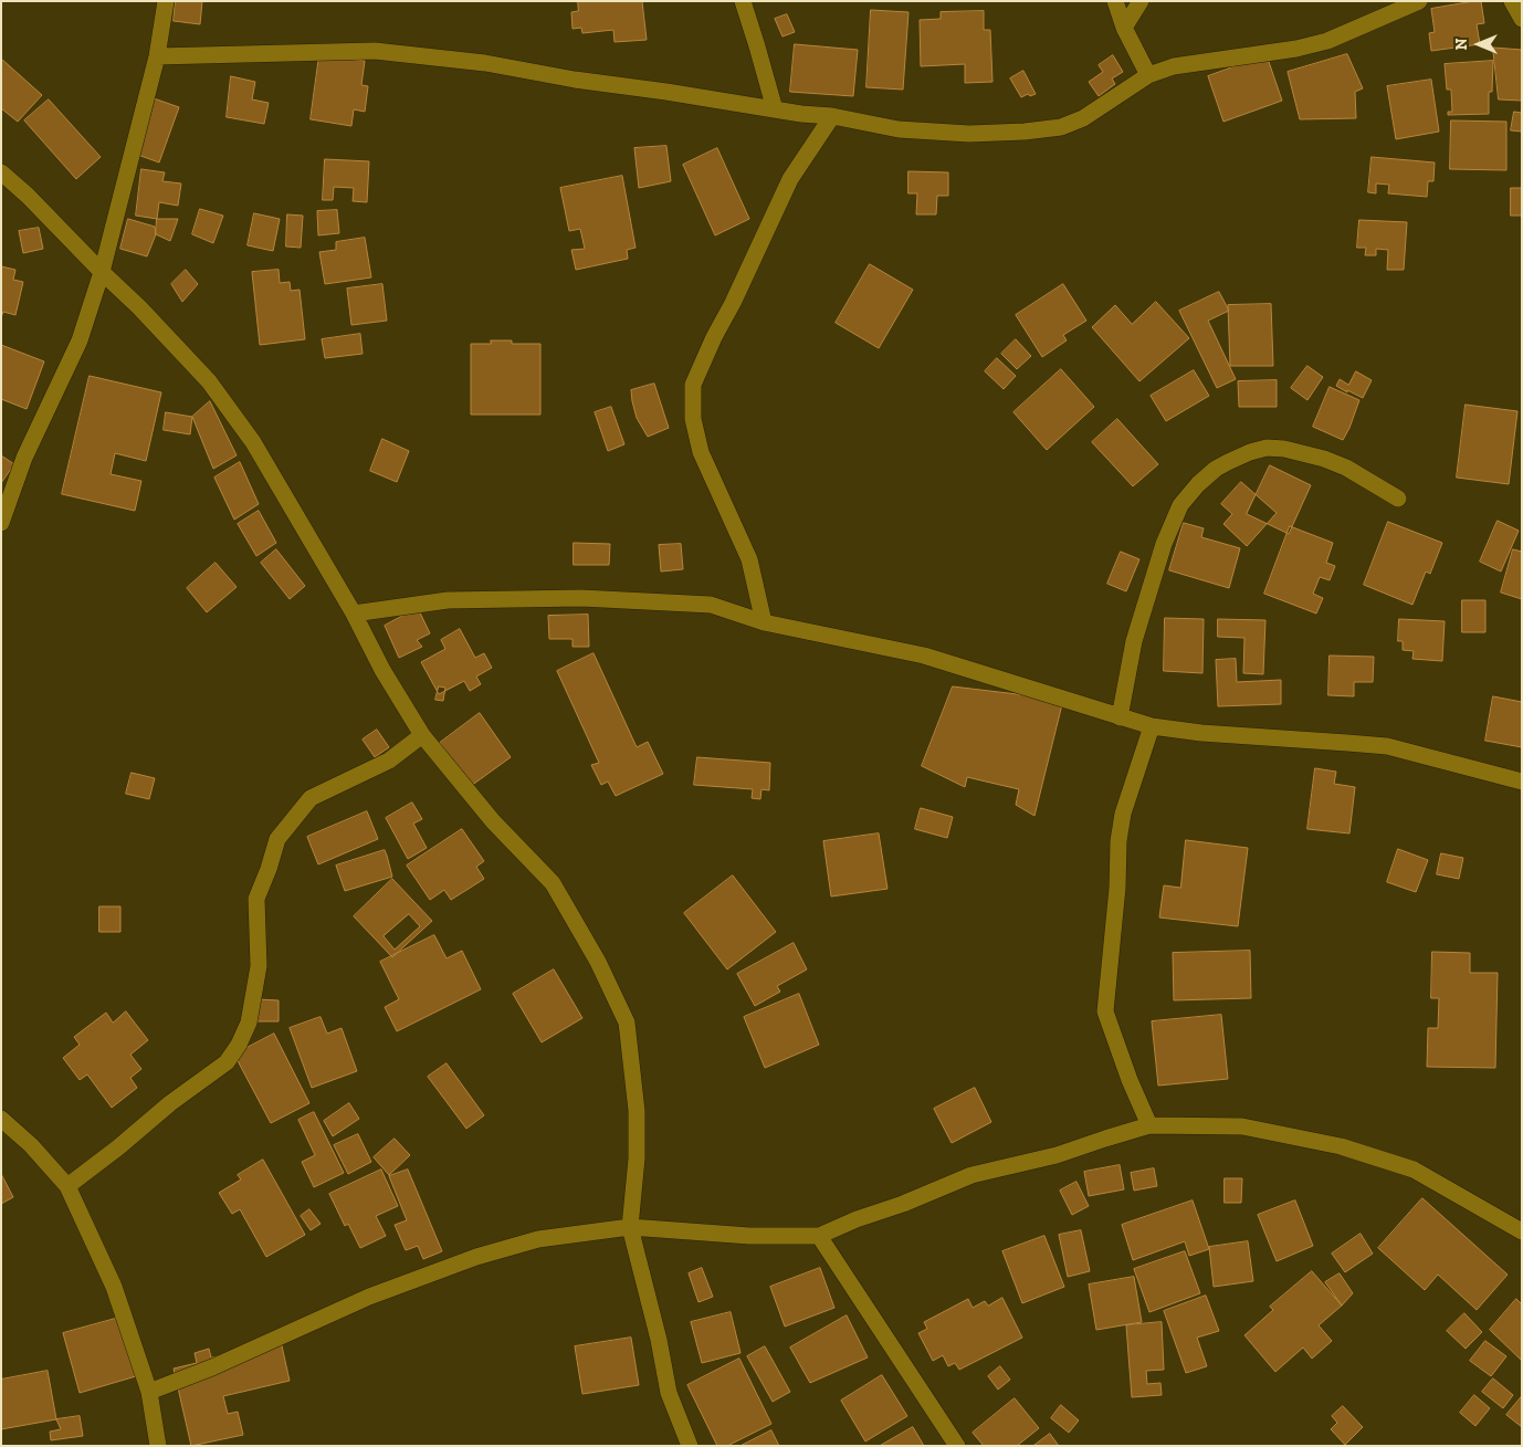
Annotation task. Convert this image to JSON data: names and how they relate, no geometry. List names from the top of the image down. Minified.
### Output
{"north":"left"}
